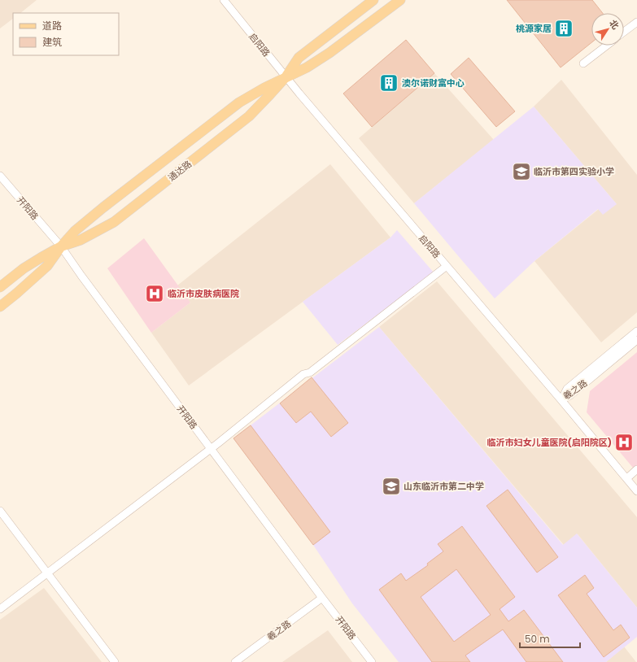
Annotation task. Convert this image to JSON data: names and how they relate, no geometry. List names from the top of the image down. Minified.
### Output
{"streets":{"main road":["通达路"],"street":["启阳路","开阳路","羲之路"]},"crossings":[["启阳路","通达路"],["启阳路","羲之路"],["通达路","开阳路"],["开阳路","羲之路"]],"places":{"building":["桃源家居","澳尔诺财富中心"],"school or university":["临沂市第四实验小学","山东临沂市第二中学"],"hospital":["临沂市皮肤病医院","临沂市妇女儿童医院(启阳院区)"]},"legend":["道路","建筑"],"scale_bar":"50 m","north":"top right"}
